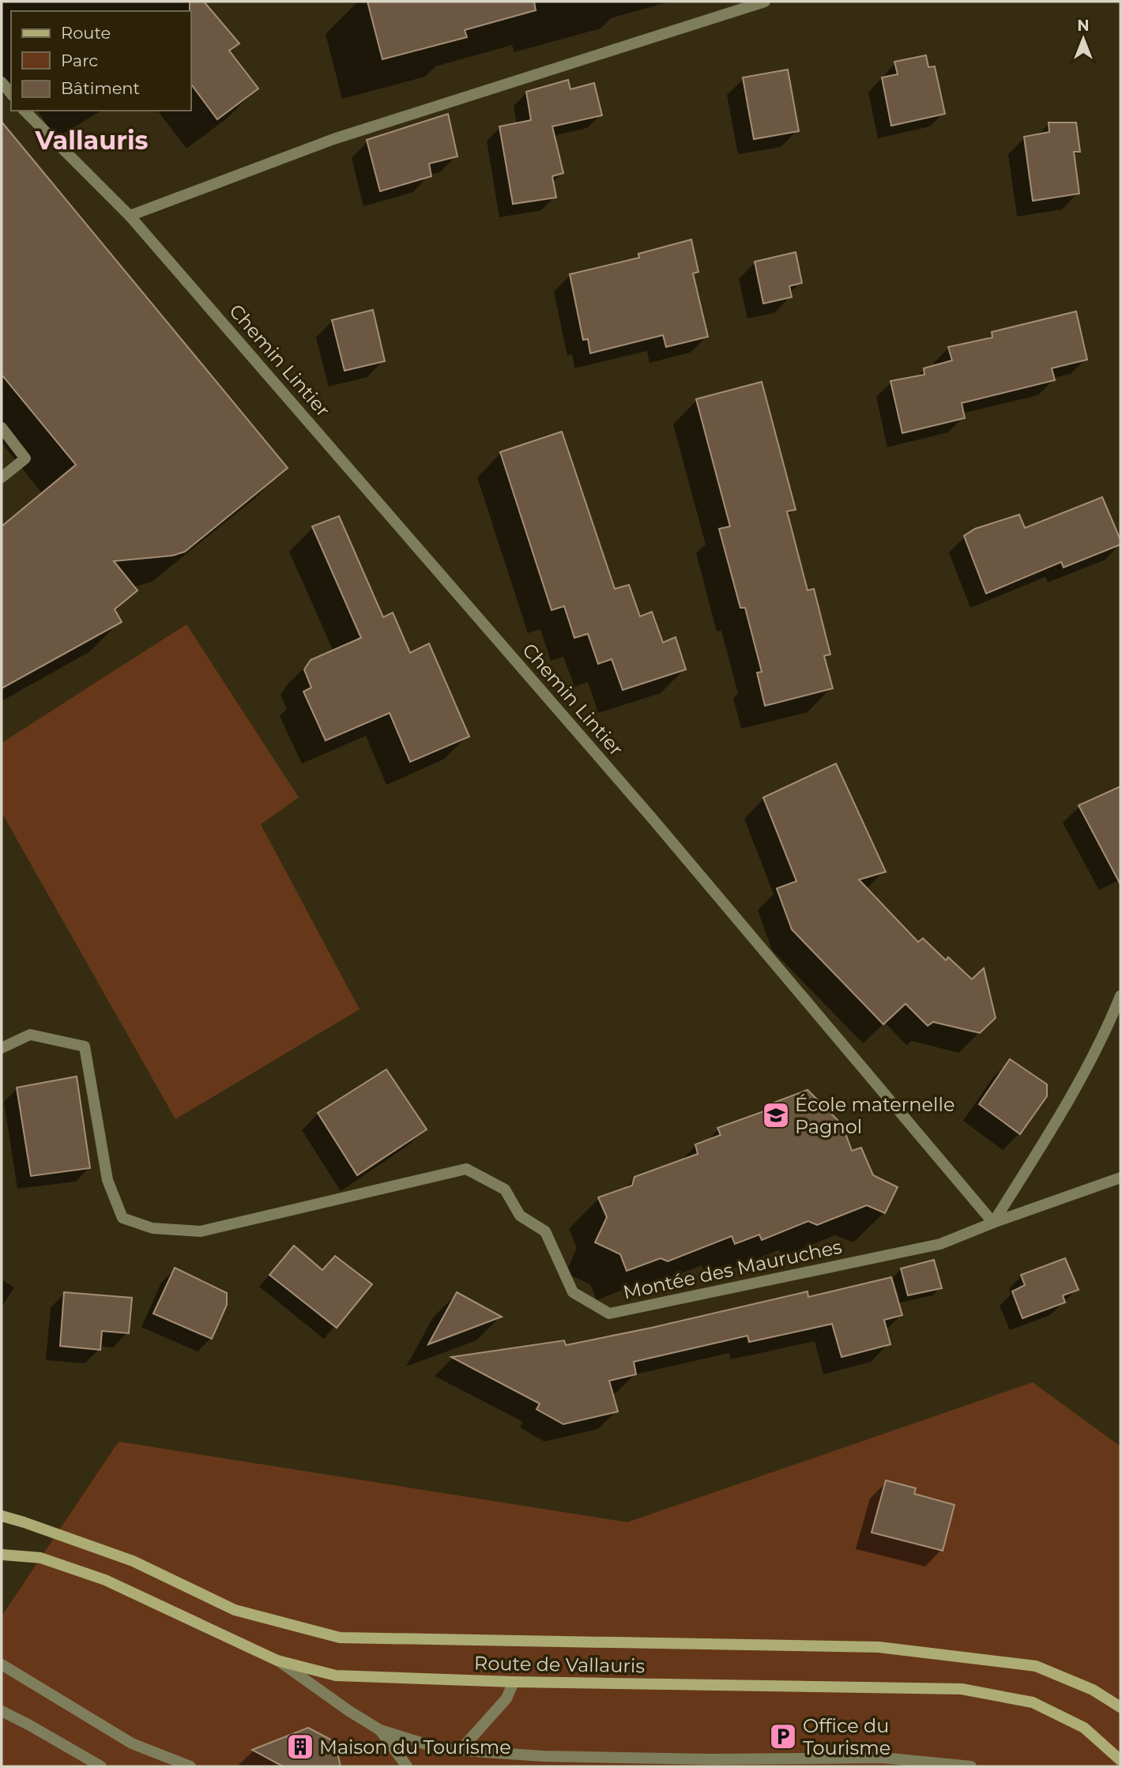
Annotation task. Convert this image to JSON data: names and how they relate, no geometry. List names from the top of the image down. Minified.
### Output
{"streets":{"main road":["Route de Vallauris"],"street":["Chemin Lintier","Montée des Mauruches"]},"crossings":[["Chemin Lintier","Montée des Mauruches"]],"districts":["Vallauris"],"places":{"school or university":["École maternelle Pagnol"],"parking":["Office du Tourisme"],"building":["Maison du Tourisme"]},"legend":["Route","Parc","Bâtiment"],"north":"top"}
